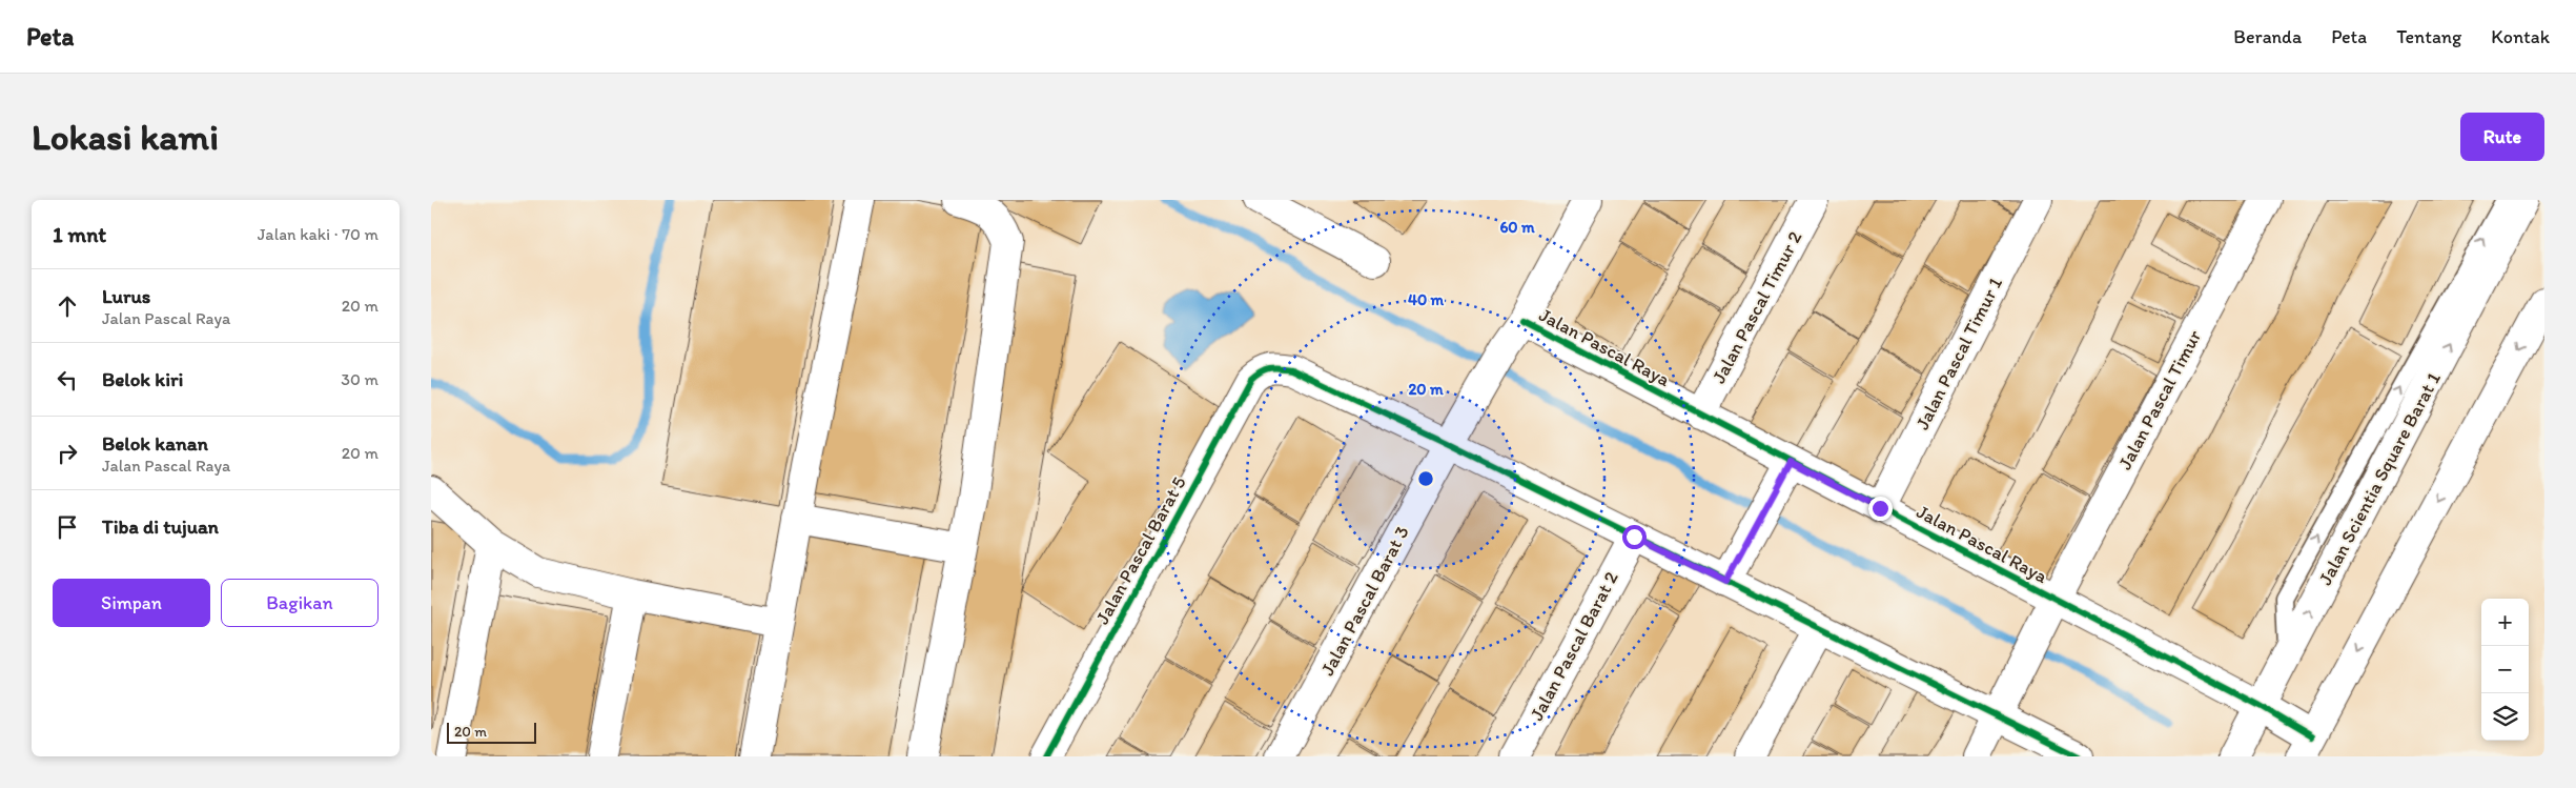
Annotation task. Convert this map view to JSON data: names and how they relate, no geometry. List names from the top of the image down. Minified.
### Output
{"streets":{"street":["Jalan Pascal Timur 2","Jalan Pascal Raya","Jalan Pascal Timur 1","Jalan Pascal Timur","Jalan Scientia Square Barat 1","Jalan Pascal Barat 5","Jalan Pascal Barat 3","Jalan Pascal Barat 2"]},"crossings":[["Jalan Pascal Timur 2","Jalan Pascal Raya"],["Jalan Pascal Raya","Jalan Pascal Timur 1"],["Jalan Pascal Raya","Jalan Pascal Timur"],["Jalan Pascal Raya","Jalan Scientia Square Barat 1"],["Jalan Pascal Raya","Jalan Pascal Barat 3"],["Jalan Pascal Barat 5","Jalan Pascal Barat 3"]],"scale_bar":"20 m","page":{"header":"Peta","nav":["Beranda","Peta","Tentang","Kontak"],"buttons":["Rute",["Simpan","Bagikan"]],"title":"Lokasi kami","heading":["1 mnt","Jalan kaki · 70 m"],"list":[["Lurus","Jalan Pascal Raya","20 m"],["Belok kiri","30 m"],["Belok kanan","Jalan Pascal Raya","20 m"],"Tiba di tujuan"],"map_buttons":["+","−"],"scale":"20 m"},"rings":["60 m","40 m","20 m"]}
